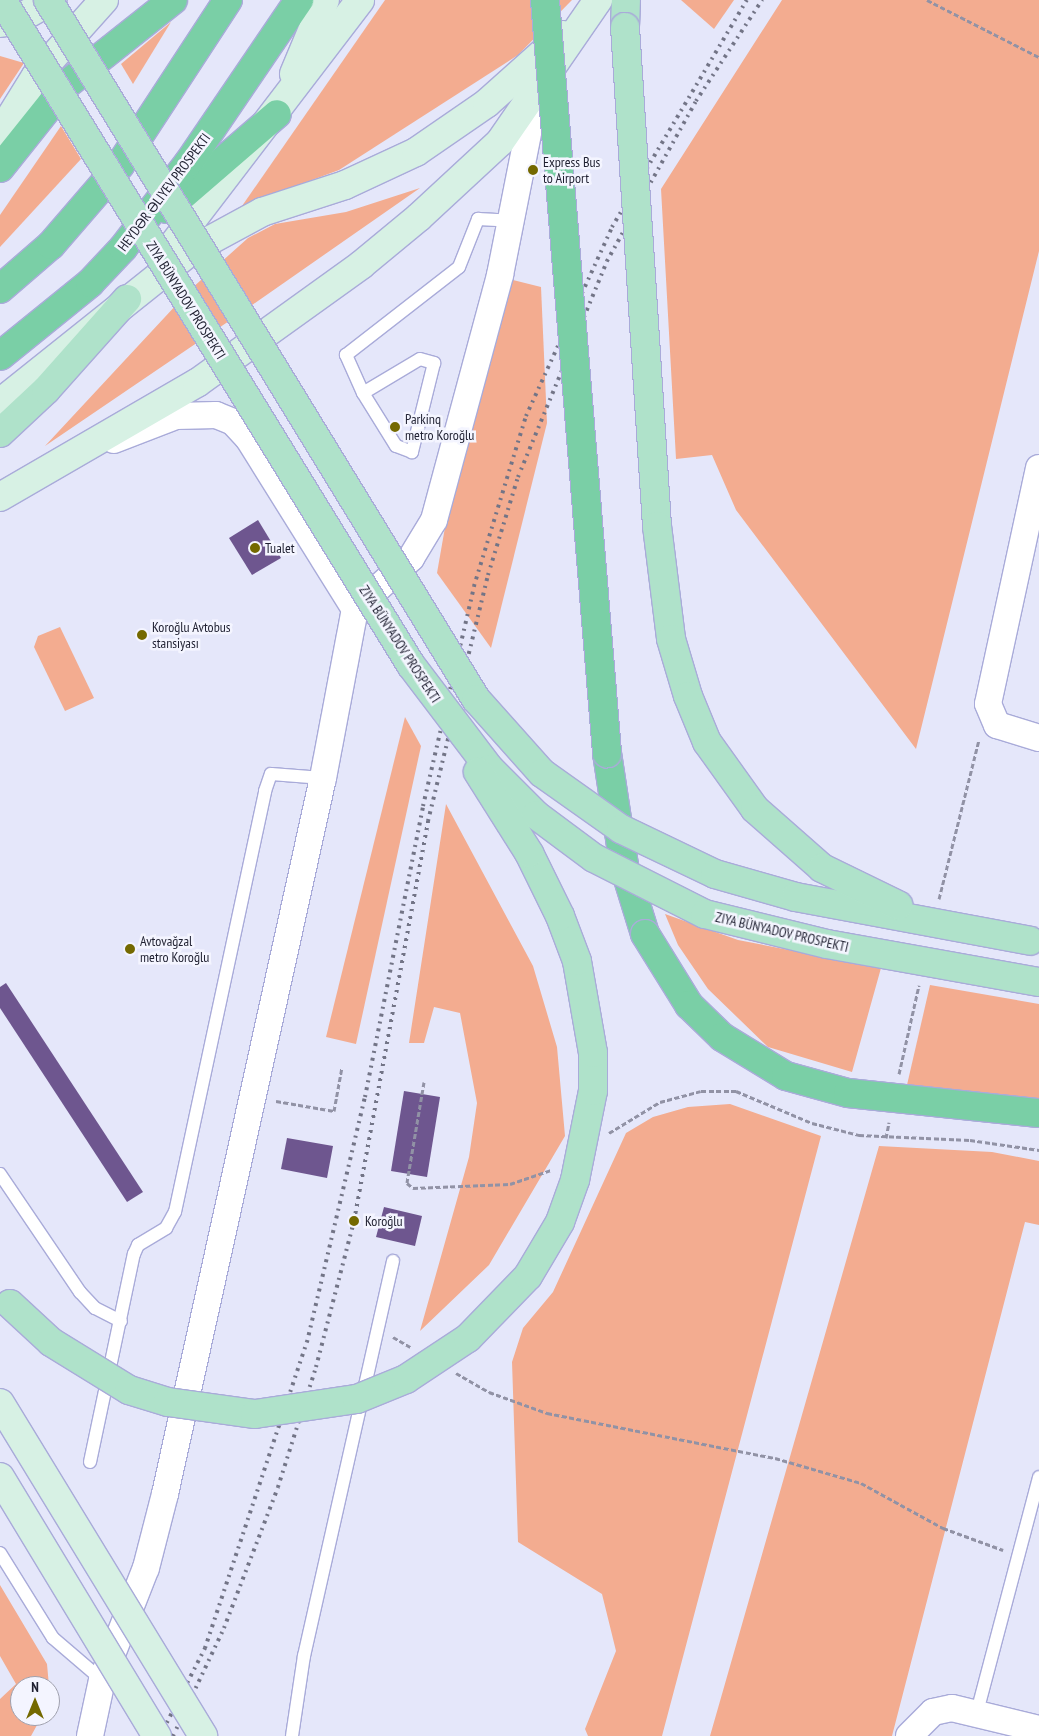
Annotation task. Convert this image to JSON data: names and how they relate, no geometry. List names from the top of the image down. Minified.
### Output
{"streets":{"highway":["HEYDƏR ƏLIYEV PROSPEKTI"],"main road":["ZIYA BÜNYADOV PROSPEKTI"]},"places":["Express Bus to Airport","Parkinq metro Koroğlu","Tualet","Koroğlu Avtobus stansiyası","Avtovağzal metro Koroğlu","Koroğlu"],"north":"top"}
